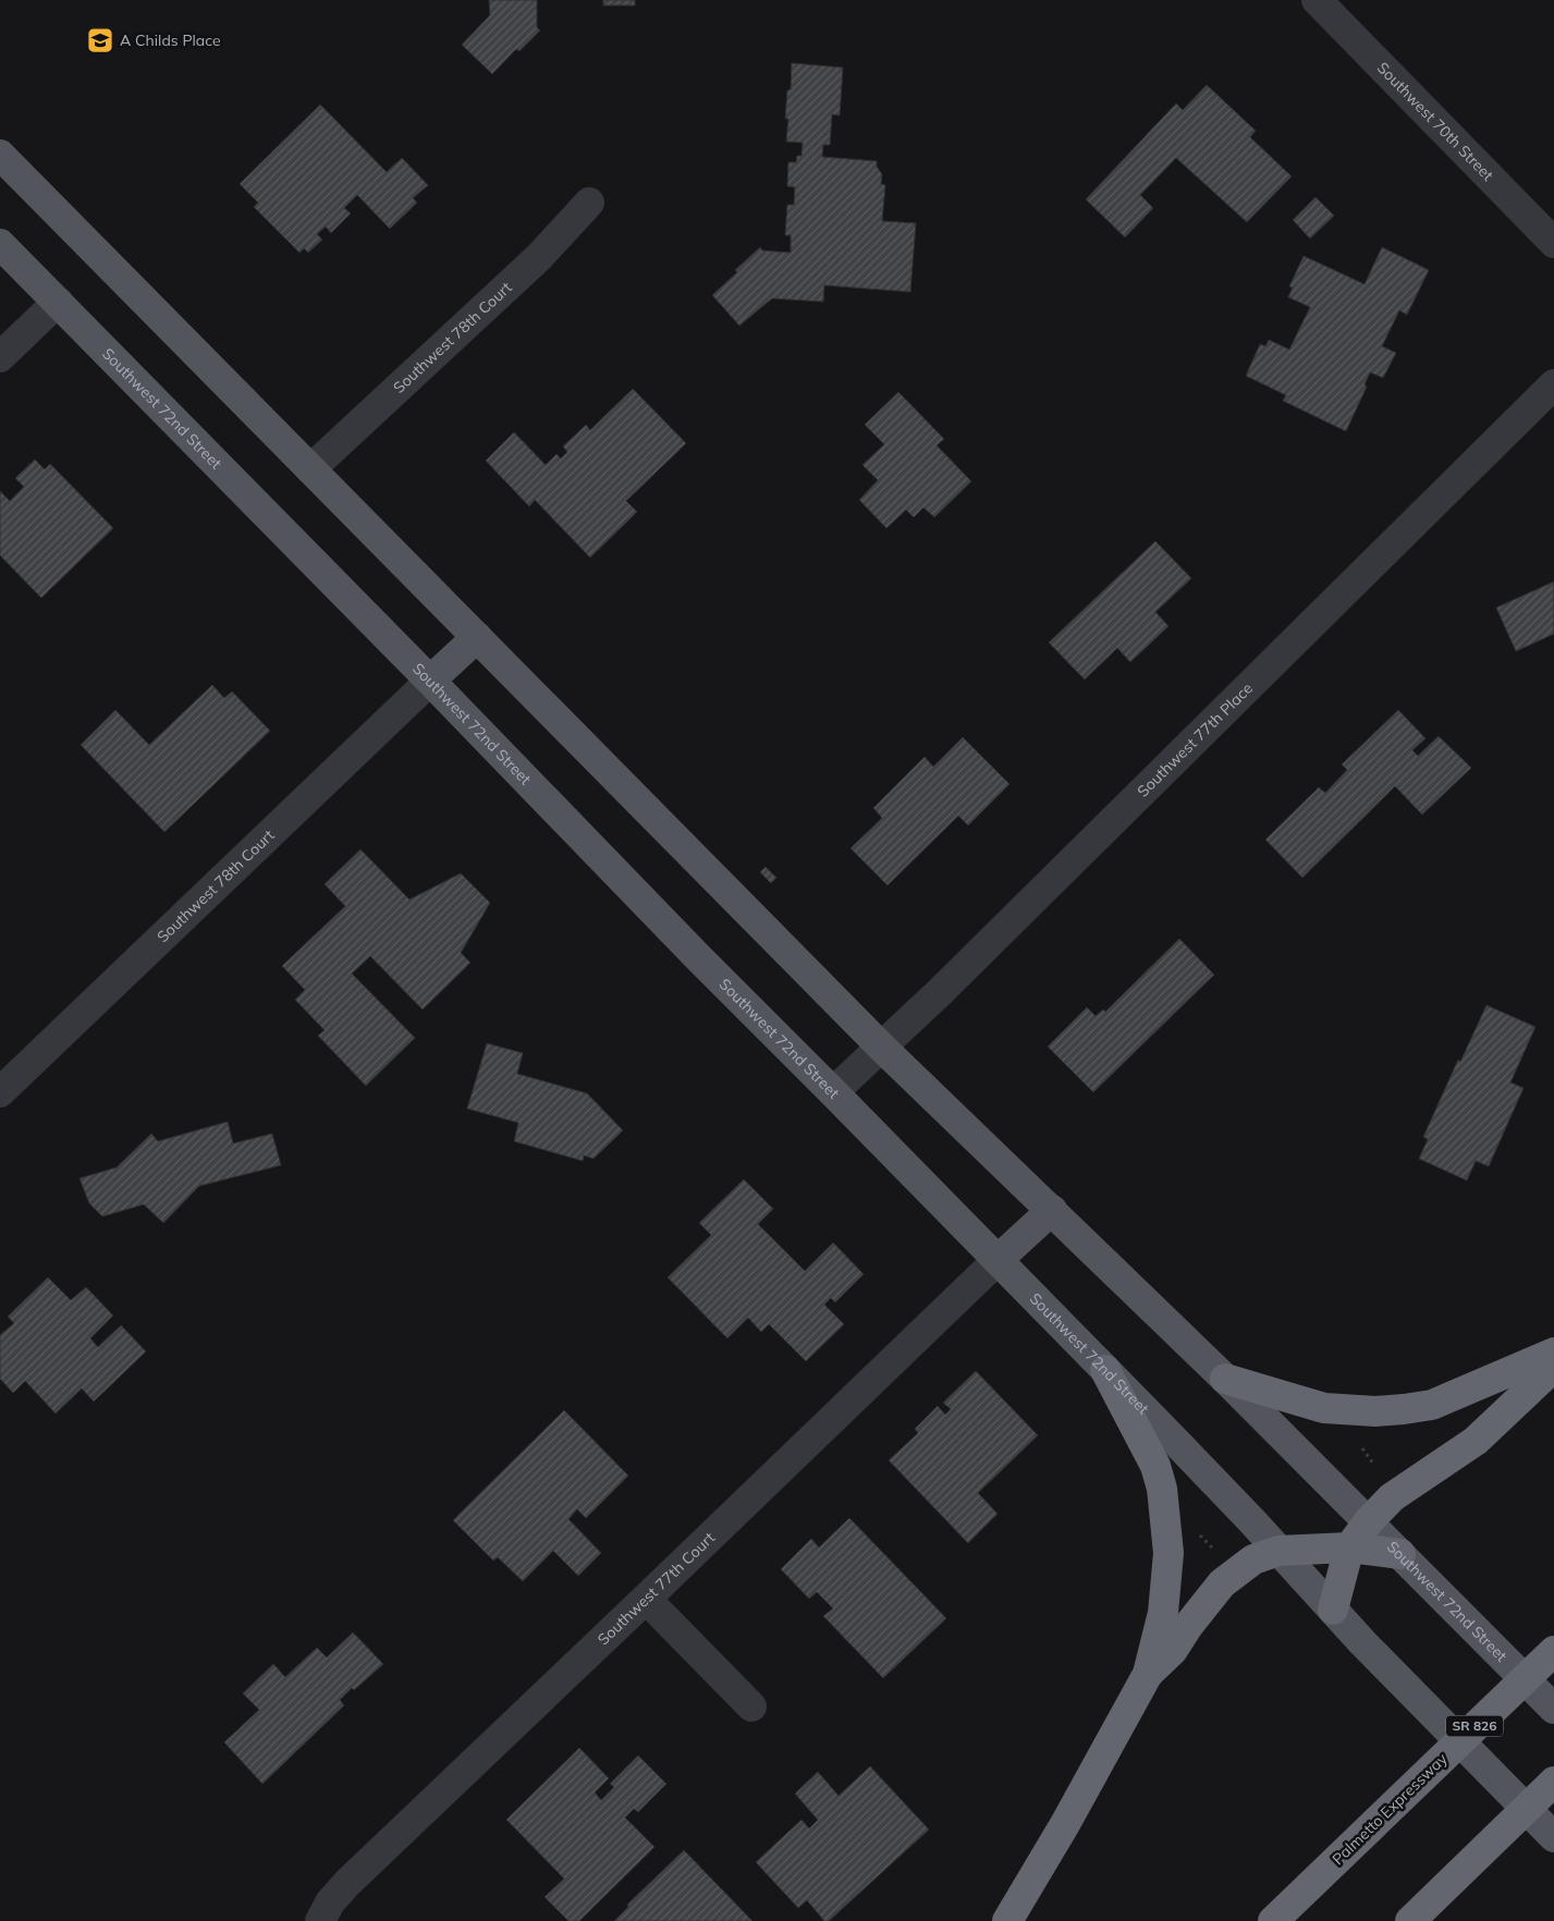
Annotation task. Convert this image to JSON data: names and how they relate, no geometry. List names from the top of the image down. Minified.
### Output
{"streets":{"highway":["SR 826","Palmetto Expressway"],"main road":["Southwest 72nd Street"],"street":["Southwest 70th Street","Southwest 78th Court","Southwest 77th Place","Southwest 77th Court"]},"crossings":[["Southwest 78th Court","Southwest 72nd Street"],["Southwest 72nd Street","Southwest 77th Place"],["Southwest 72nd Street","Southwest 77th Court"]],"places":{"school or university":["A Childs Place"]}}
